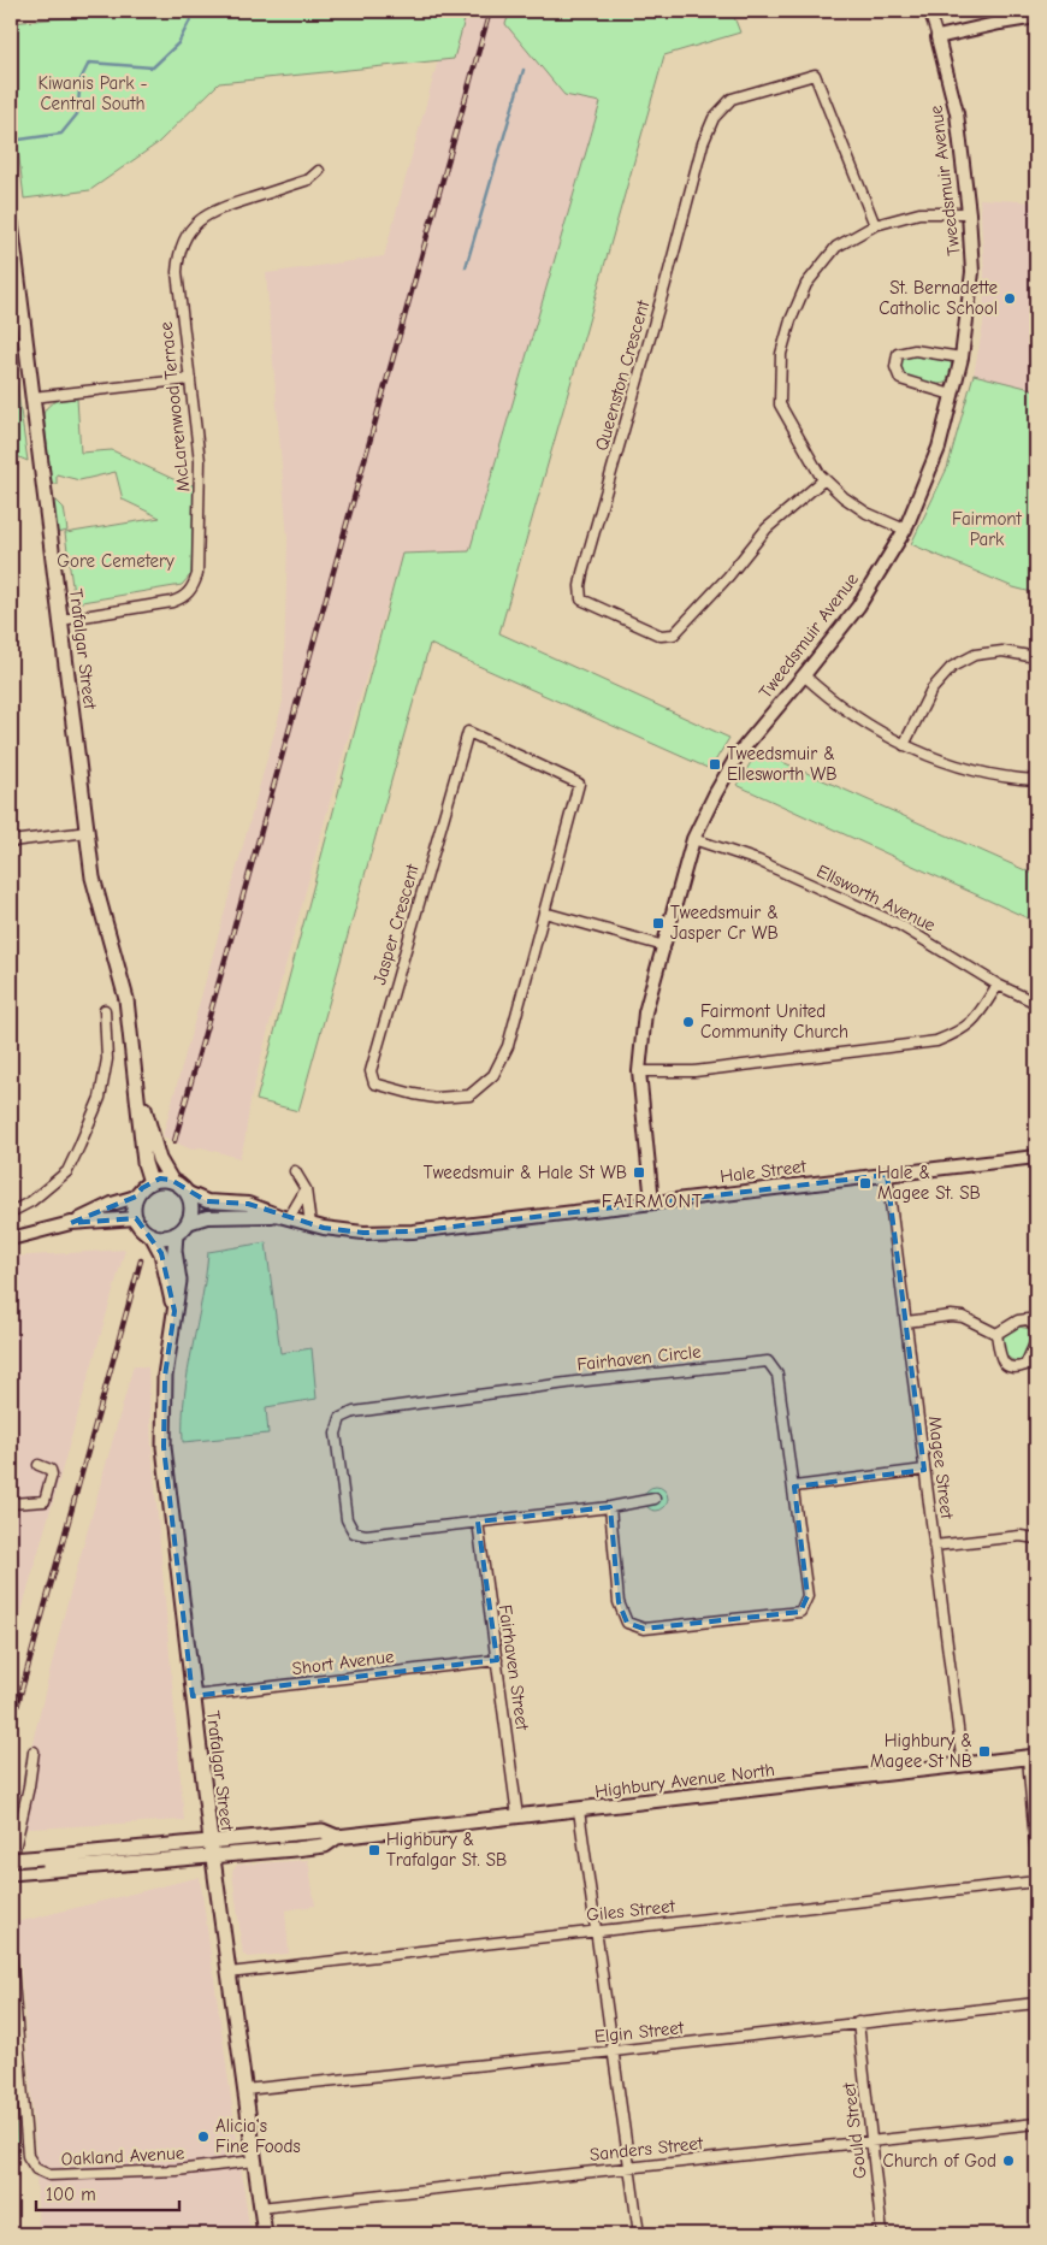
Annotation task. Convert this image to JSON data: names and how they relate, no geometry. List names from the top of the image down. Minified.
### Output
{"streets":{"main road":["Trafalgar Street","Highbury Avenue North"],"street":["Tweedsmuir Avenue","Queenston Crescent","McLarenwood Terrace","Ellsworth Avenue","Jasper Crescent","Hale Street","Fairhaven Circle","Magee Street","Short Avenue","Fairhaven Street","Giles Street","Elgin Street","Gould Street","Sanders Street","Oakland Avenue"]},"crossings":[["Tweedsmuir Avenue","Ellsworth Avenue"],["Tweedsmuir Avenue","Hale Street"],["McLarenwood Terrace","Trafalgar Street"],["Trafalgar Street","Hale Street"],["Trafalgar Street","Short Avenue"],["Trafalgar Street","Highbury Avenue North"],["Trafalgar Street","Giles Street"],["Trafalgar Street","Elgin Street"],["Trafalgar Street","Sanders Street"],["Trafalgar Street","Oakland Avenue"],["Hale Street","Magee Street"],["Fairhaven Circle","Fairhaven Street"],["Magee Street","Highbury Avenue North"],["Short Avenue","Fairhaven Street"],["Fairhaven Street","Highbury Avenue North"],["Elgin Street","Gould Street"],["Gould Street","Sanders Street"]],"districts":["FAIRMONT"],"parks":["Kiwanis Park - Central South","Fairmont Park","Gore Cemetery"],"places":{"other":["St. Bernadette Catholic School","Fairmont United Community Church","Alicia's Fine Foods","Church of God"],"transit":["Tweedsmuir & Ellesworth WB","Tweedsmuir & Jasper Cr WB","Tweedsmuir & Hale St WB","Hale & Magee St. SB","Highbury & Magee St NB","Highbury & Trafalgar St. SB"]},"scale_bar":"100 m"}
